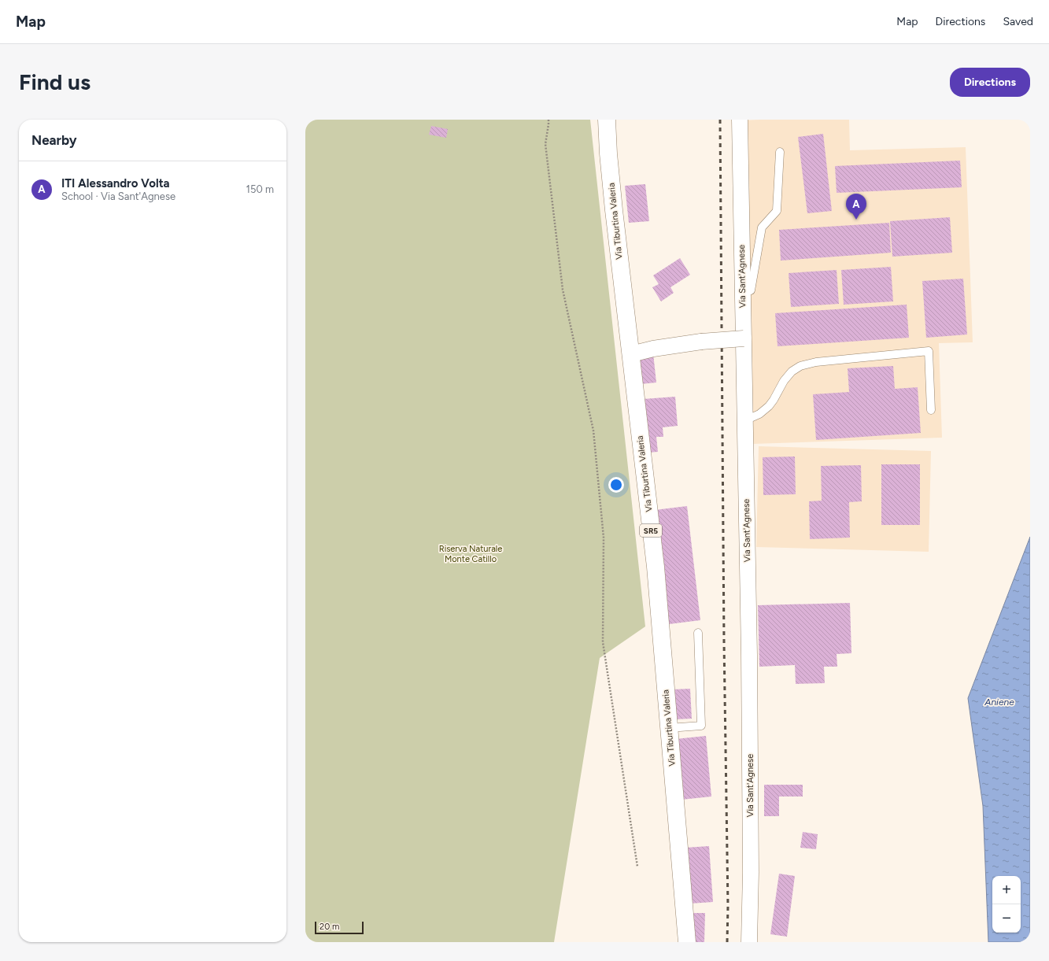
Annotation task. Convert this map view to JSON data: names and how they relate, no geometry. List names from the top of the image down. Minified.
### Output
{"streets":{"main road":["Via Tiburtina Valeria","SR5"],"street":["Via Sant'Agnese"]},"water":["Aniene"],"parks":["Riserva Naturale Monte Catillo"],"scale_bar":"20 m","page":{"header":"Map","nav":["Map","Directions","Saved"],"buttons":"Directions","title":"Find us","heading":"Nearby","list":[{"mark":"A","name":"ITI Alessandro Volta","note":"School · Via Sant'Agnese","value":"150 m"}],"pins":"A","map_buttons":["+","−"],"scale":"20 m"}}
